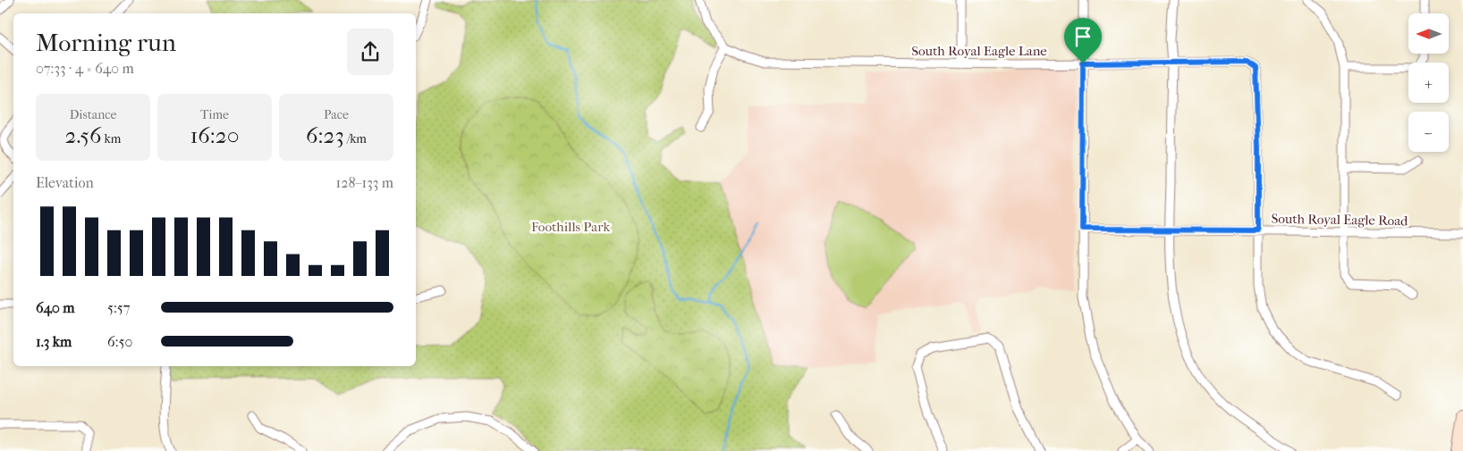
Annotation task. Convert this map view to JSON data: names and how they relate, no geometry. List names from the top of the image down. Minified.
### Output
{"streets":{"street":["South Royal Eagle Lane","South Royal Eagle Road"]},"crossings":[["South Royal Eagle Lane","South Royal Eagle Road"]],"parks":["Foothills Park"],"north":"left","page":{"map_buttons":["+","−"],"heading":["Morning run","07:33 · 4 × 640 m"],"stats":[["Distance","2.56 km"],["Time","16:20"],["Pace","6:23 /km"]],"chart":["Elevation","128–133 m"],"list":[{"name":"640 m","note":"5:57"},{"name":"1.3 km","note":"6:50"}]}}
